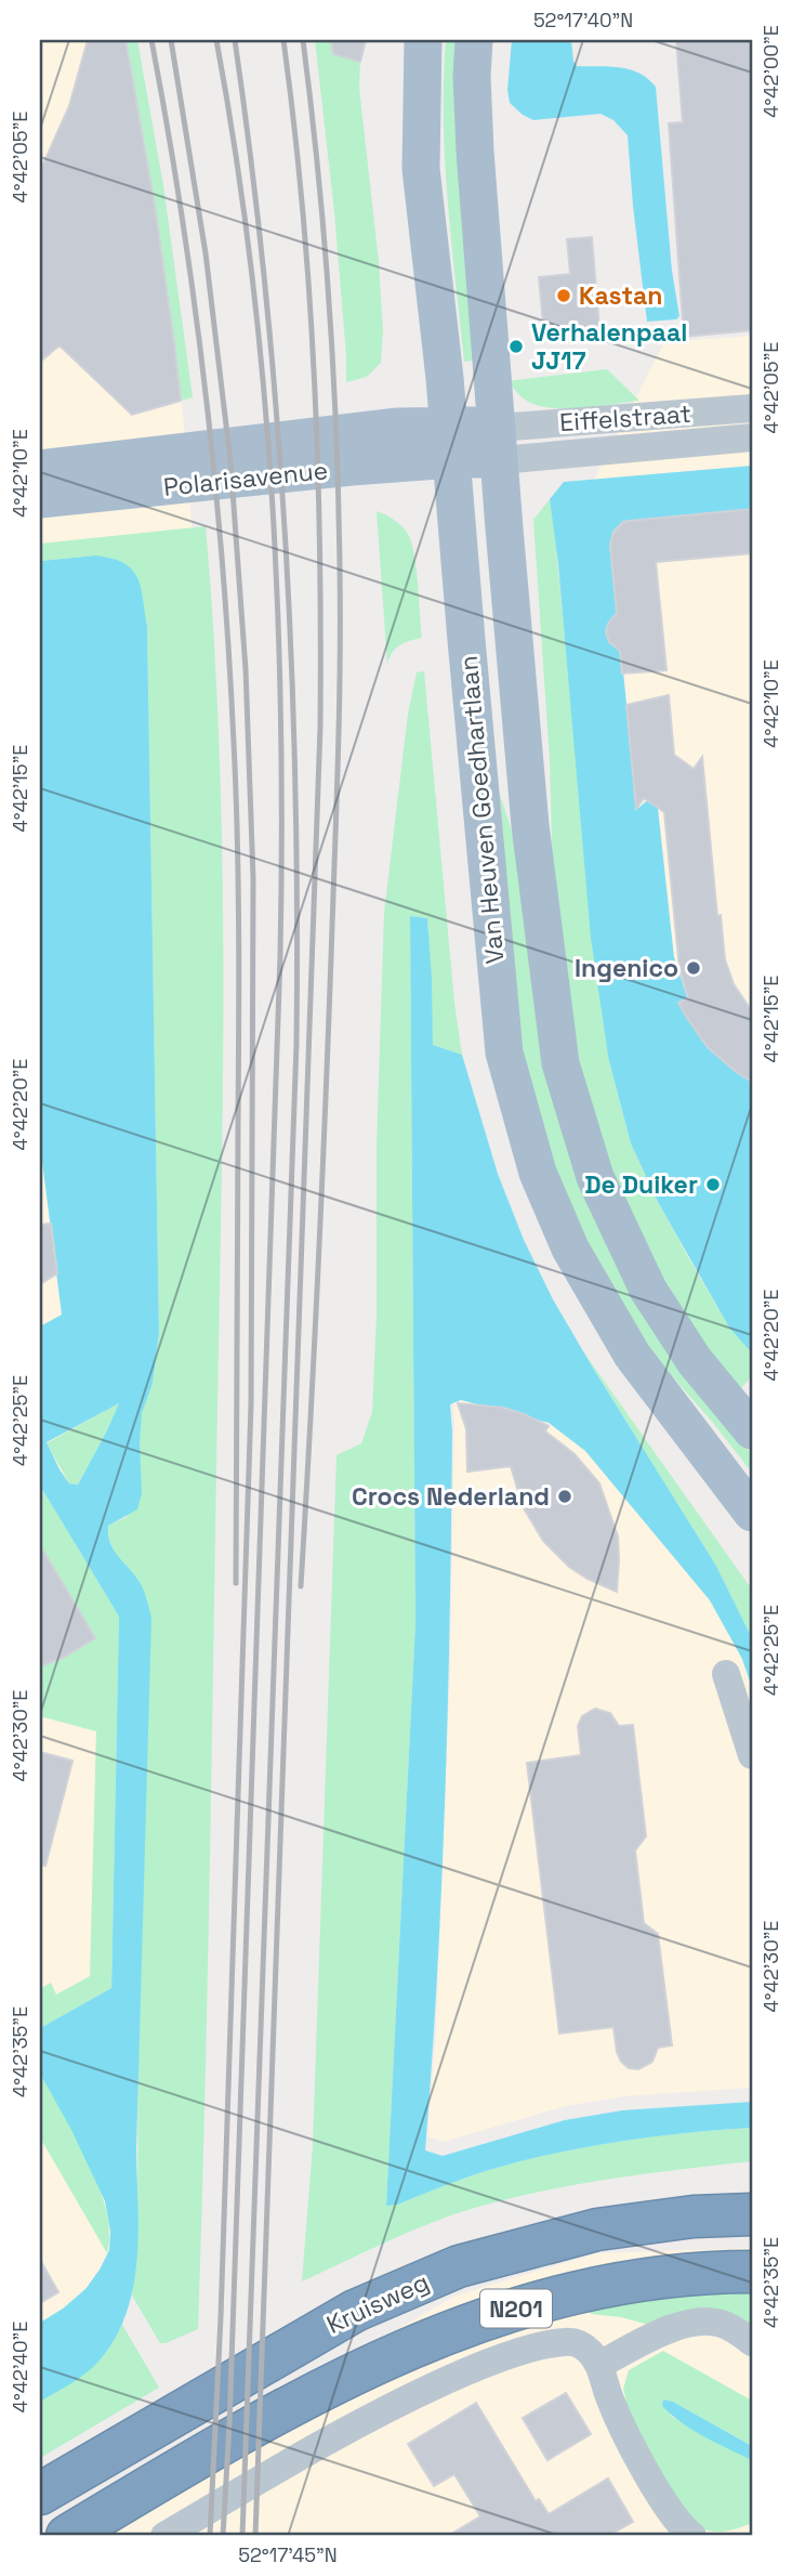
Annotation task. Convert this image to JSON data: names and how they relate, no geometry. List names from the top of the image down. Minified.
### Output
{"streets":{"highway":["Kruisweg","N201"],"main road":["Polarisavenue","Van Heuven Goedhartlaan"],"street":["Eiffelstraat"]},"crossings":[["Eiffelstraat","Van Heuven Goedhartlaan"],["Polarisavenue","Van Heuven Goedhartlaan"]],"places":["Kastan","Verhalenpaal JJ17","Ingenico","De Duiker","Crocs Nederland"],"coordinates":["52°17'40\"N","4°42'00\"E","4°42'05\"E","4°42'10\"E","4°42'15\"E","4°42'20\"E","4°42'25\"E","4°42'30\"E","4°42'35\"E","4°42'40\"E","52°17'45\"N"]}
